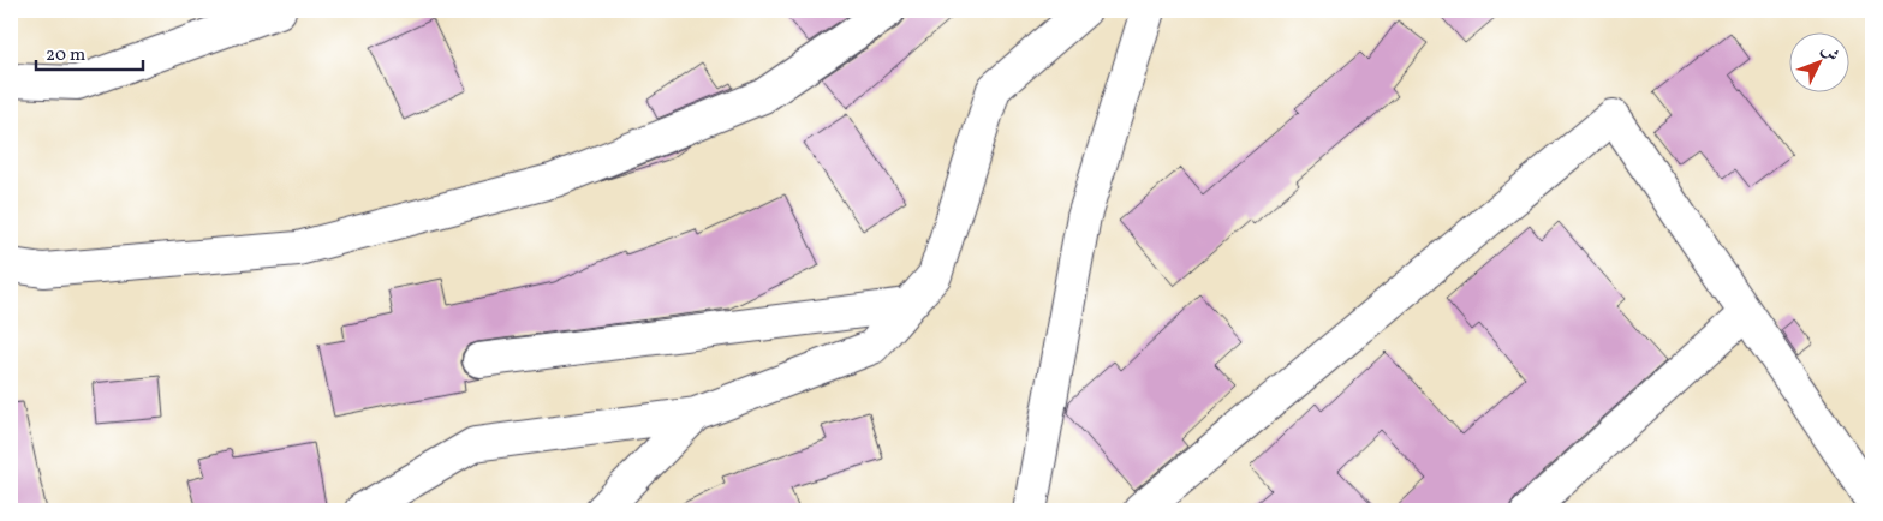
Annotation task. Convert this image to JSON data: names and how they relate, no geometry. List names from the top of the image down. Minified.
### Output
{"scale_bar":"20 m","north":"top right"}
